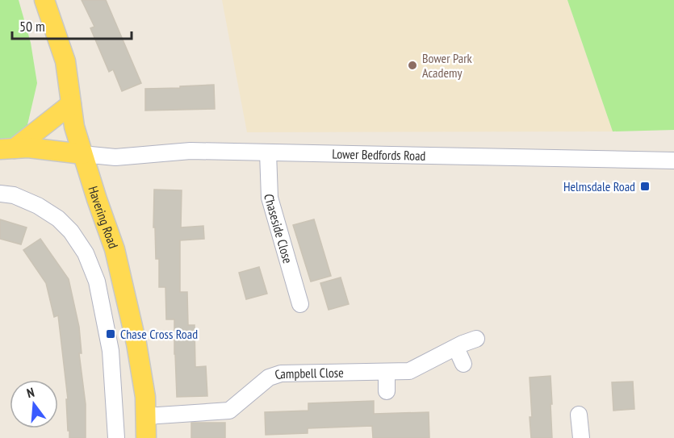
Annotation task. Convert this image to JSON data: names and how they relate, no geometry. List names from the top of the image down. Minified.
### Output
{"streets":{"main road":["Havering Road"],"street":["Lower Bedfords Road","Chaseside Close","Campbell Close"]},"crossings":[["Lower Bedfords Road","Havering Road"],["Lower Bedfords Road","Chaseside Close"],["Havering Road","Campbell Close"]],"places":{"other":["Bower Park Academy"],"transit":["Helmsdale Road","Chase Cross Road"]},"scale_bar":"50 m","north":"top"}
